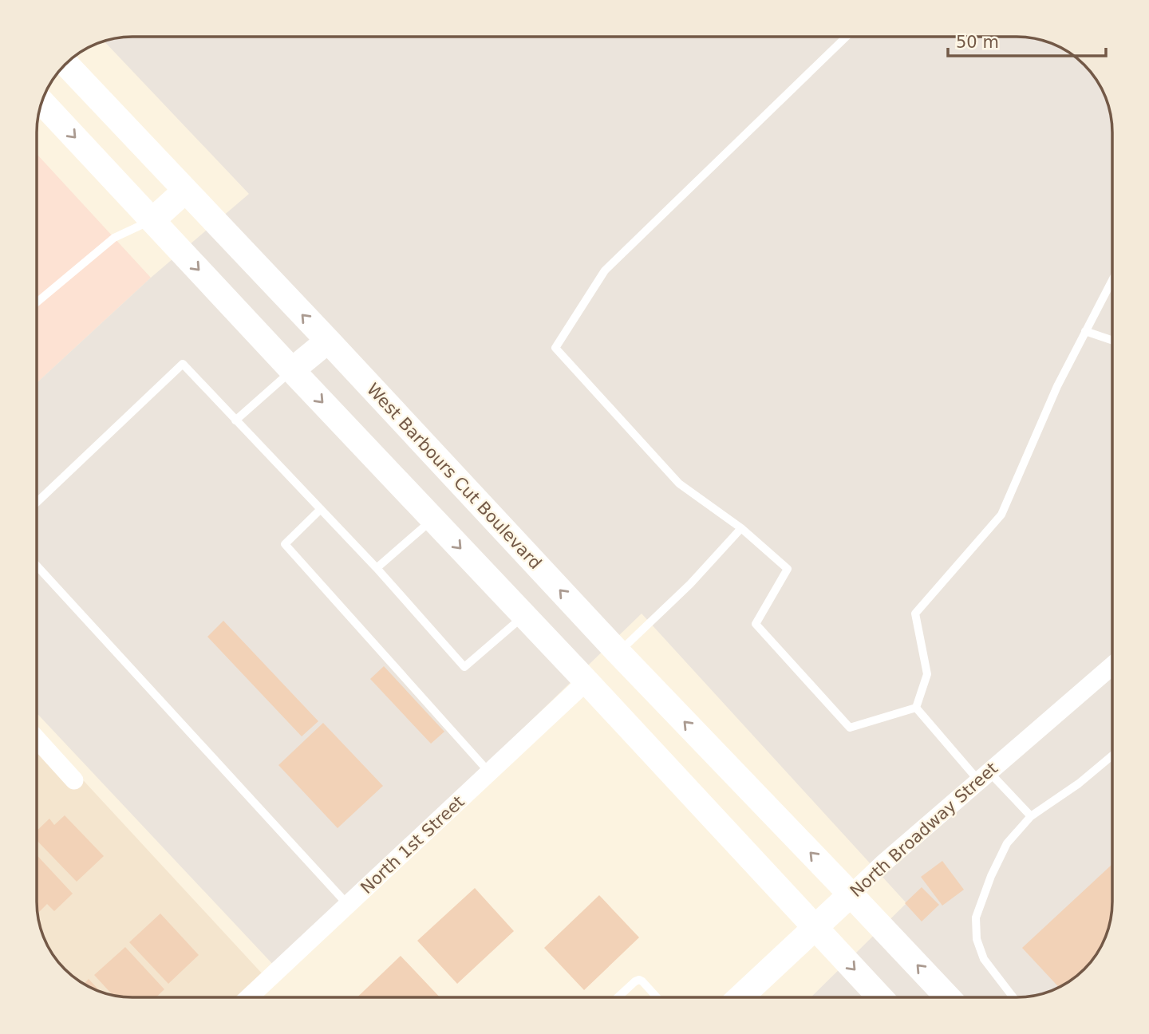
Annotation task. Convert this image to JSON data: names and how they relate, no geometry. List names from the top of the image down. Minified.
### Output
{"streets":{"street":["West Barbours Cut Boulevard","North Broadway Street","North 1st Street"]},"crossings":[["West Barbours Cut Boulevard","North Broadway Street"]],"scale_bar":"50 m"}
